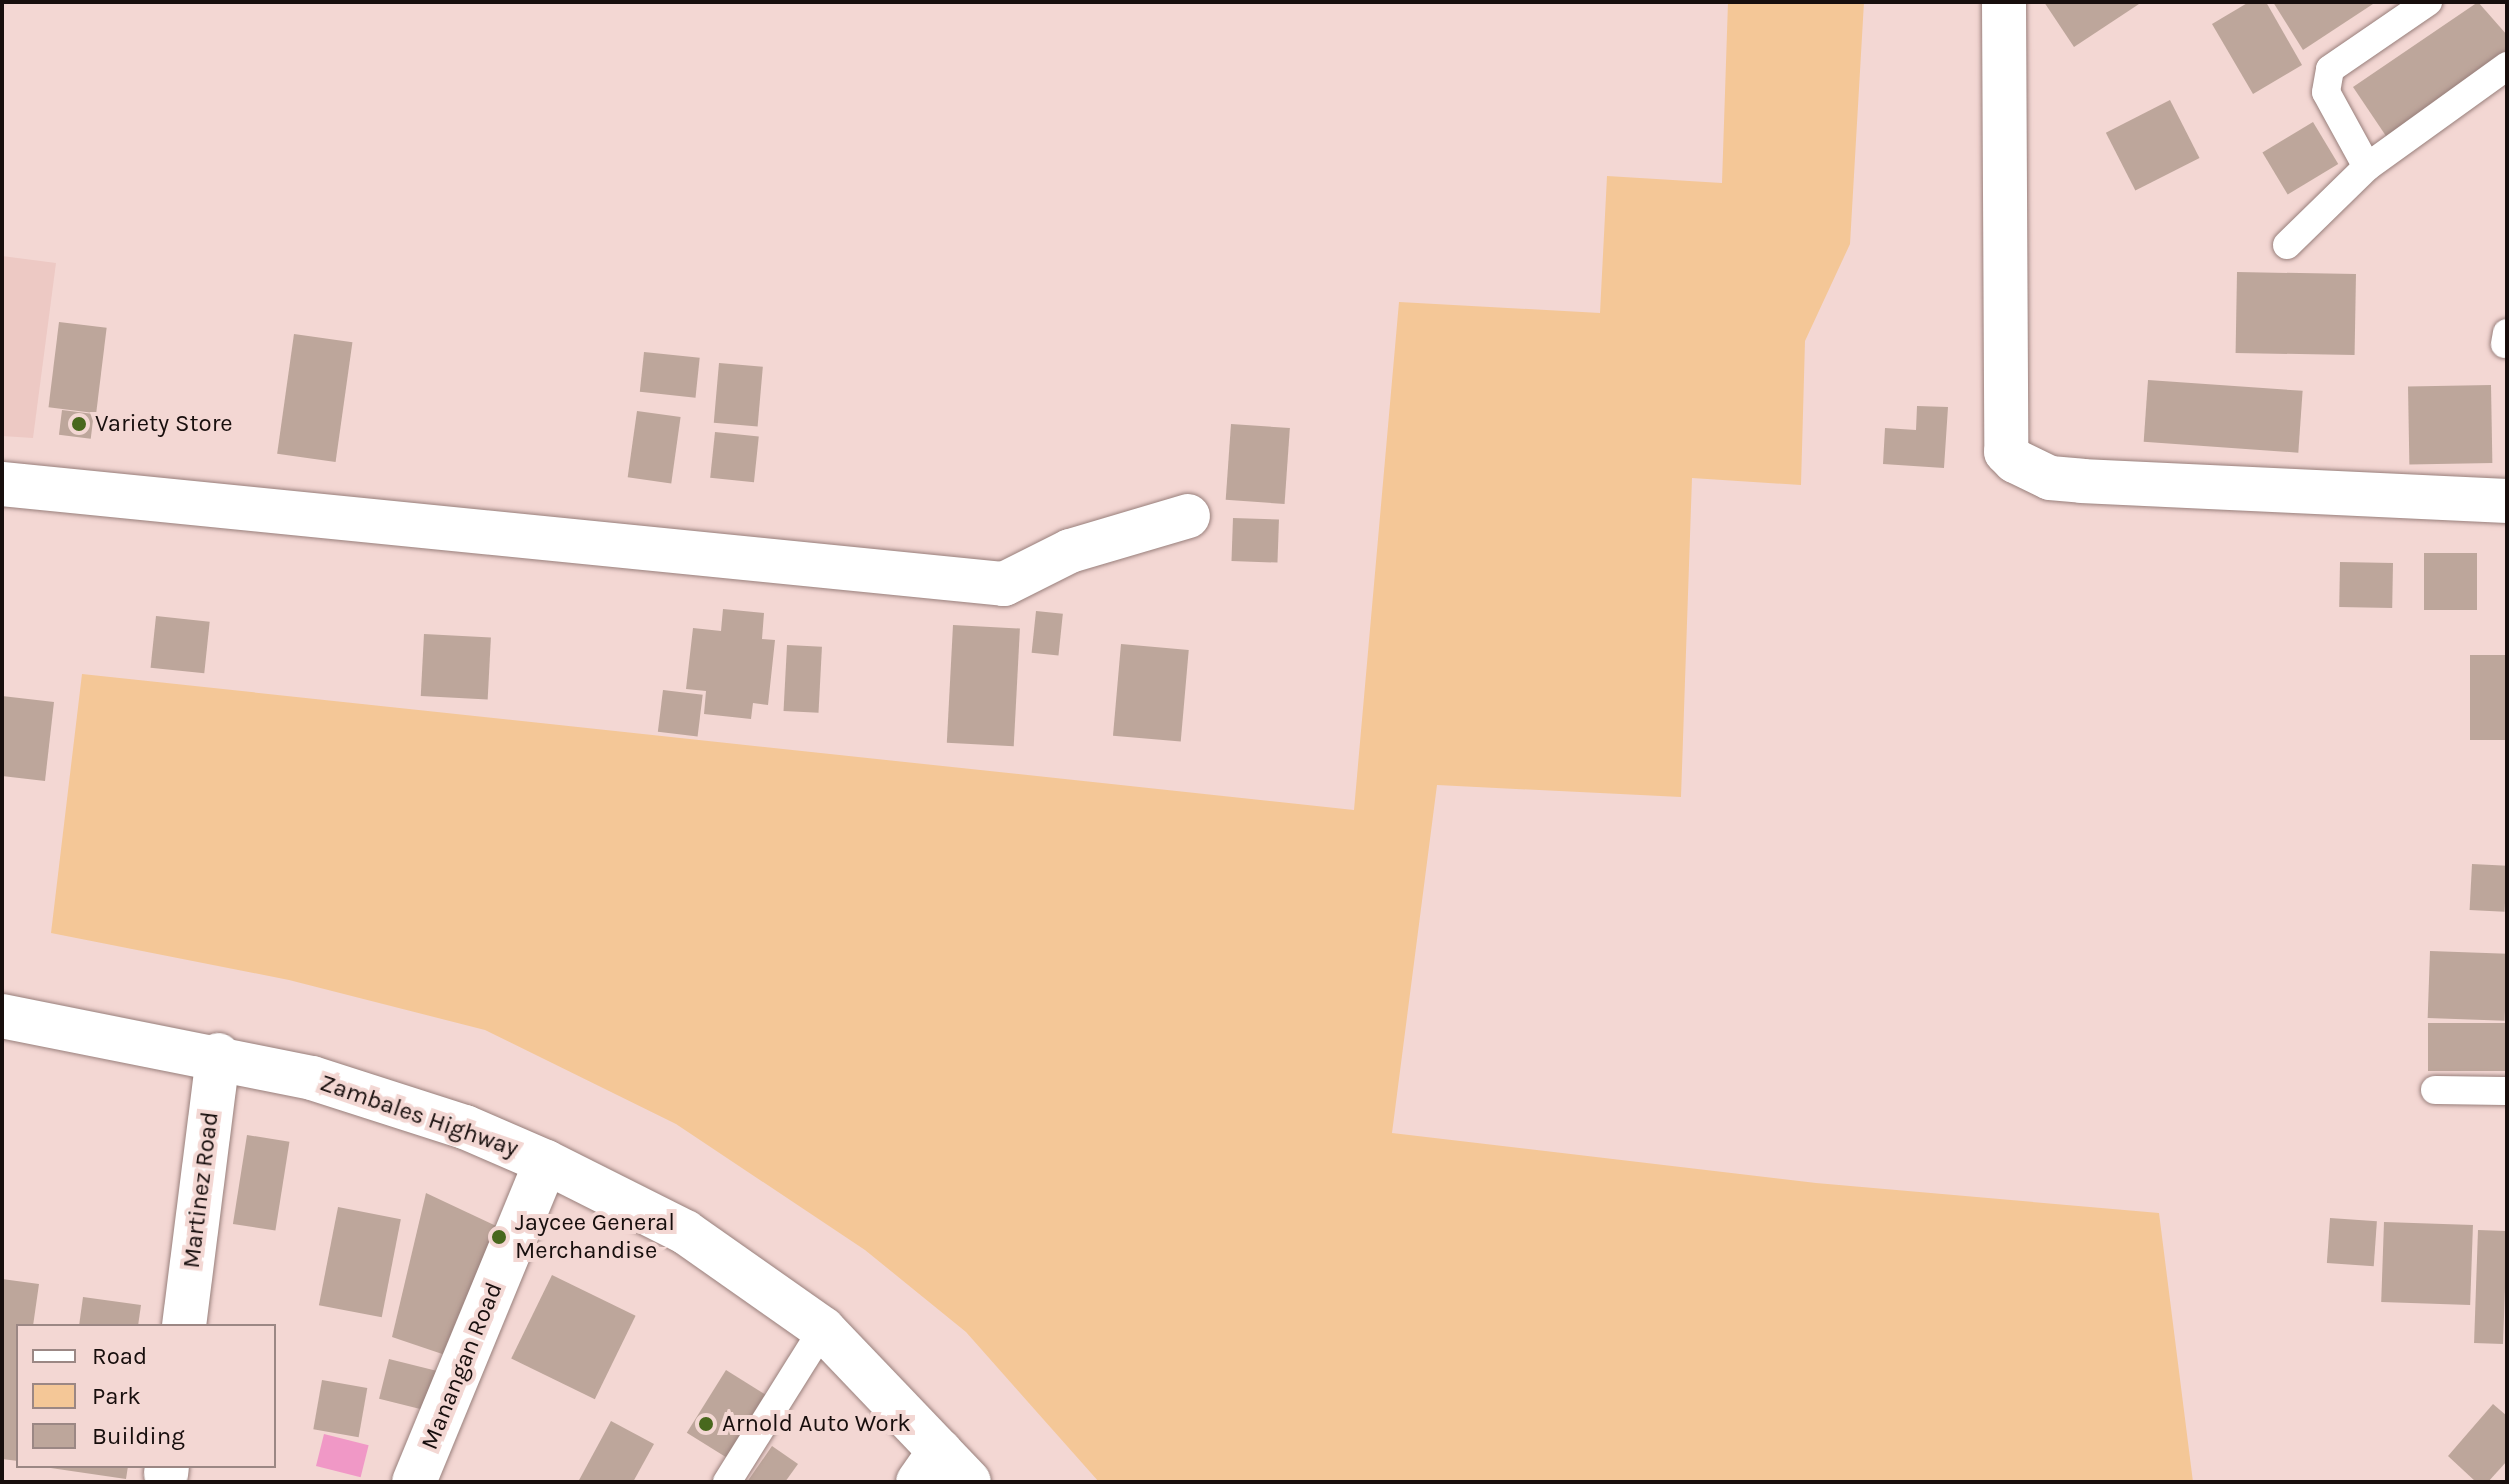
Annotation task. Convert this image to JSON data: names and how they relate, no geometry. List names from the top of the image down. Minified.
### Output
{"streets":{"street":["Zambales Highway","Martinez Road","Manangan Road"]},"crossings":[["Zambales Highway","Martinez Road"],["Zambales Highway","Manangan Road"]],"places":["Variety Store","Jaycee General Merchandise","Arnold Auto Work"],"legend":["Road","Park","Building"]}
